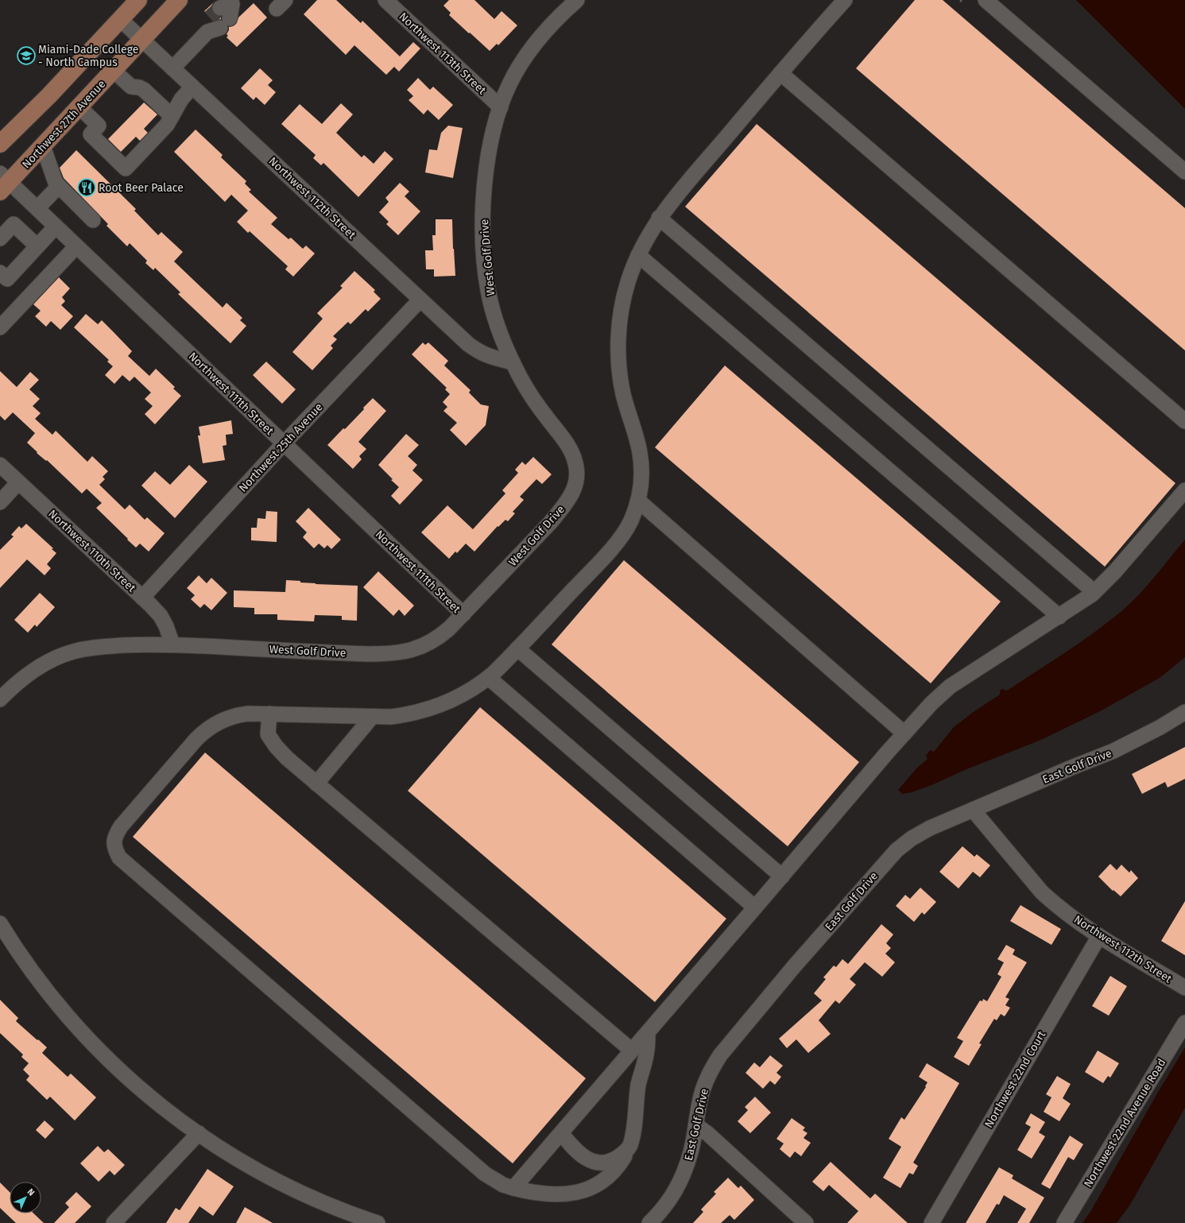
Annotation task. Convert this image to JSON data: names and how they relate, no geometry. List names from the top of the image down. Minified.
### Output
{"streets":{"main road":["Northwest 27th Avenue"],"street":["Northwest 113th Street","Northwest 112th Street","West Golf Drive","Northwest 111th Street","Northwest 25th Avenue","Northwest 110th Street","East Golf Drive","Northwest 22nd Court","Northwest 22nd Avenue Road"]},"crossings":[["Northwest 113th Street","West Golf Drive"],["Northwest 27th Avenue","Northwest 112th Street"],["Northwest 27th Avenue","Northwest 111th Street"],["Northwest 112th Street","West Golf Drive"],["Northwest 112th Street","Northwest 25th Avenue"],["Northwest 112th Street","East Golf Drive"],["Northwest 112th Street","Northwest 22nd Court"],["West Golf Drive","Northwest 111th Street"],["West Golf Drive","Northwest 110th Street"],["Northwest 111th Street","Northwest 25th Avenue"],["Northwest 25th Avenue","Northwest 110th Street"]],"places":{"school or university":["Miami-Dade College - North Campus"],"restaurant":["Root Beer Palace"]},"north":"top right"}
